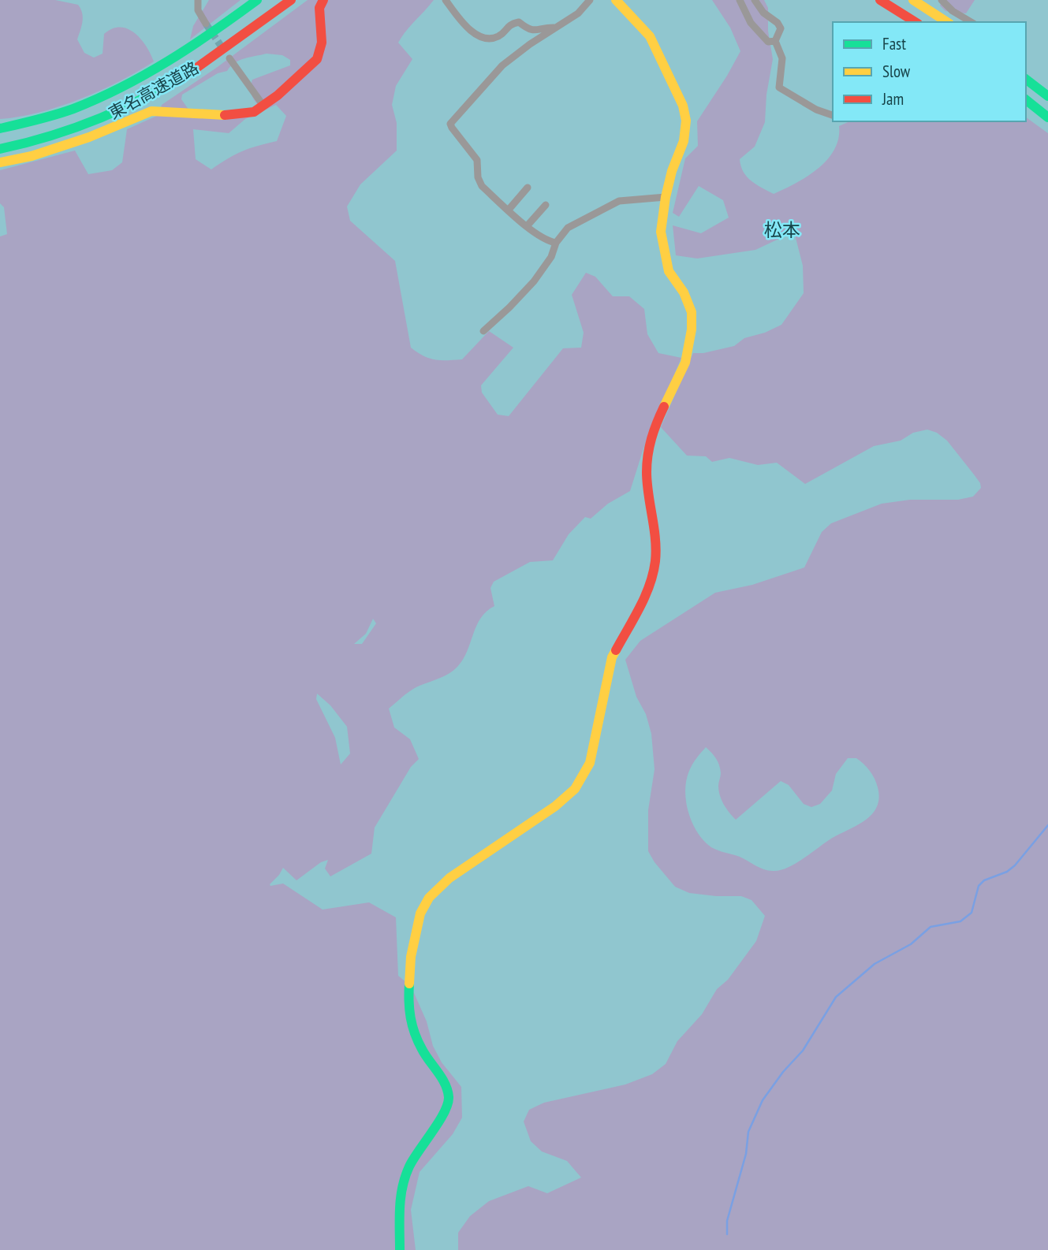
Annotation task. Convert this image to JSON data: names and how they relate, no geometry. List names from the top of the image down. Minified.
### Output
{"streets":{"main road":["東名高速道路"]},"districts":["松本"],"legend":["Fast","Slow","Jam"]}
